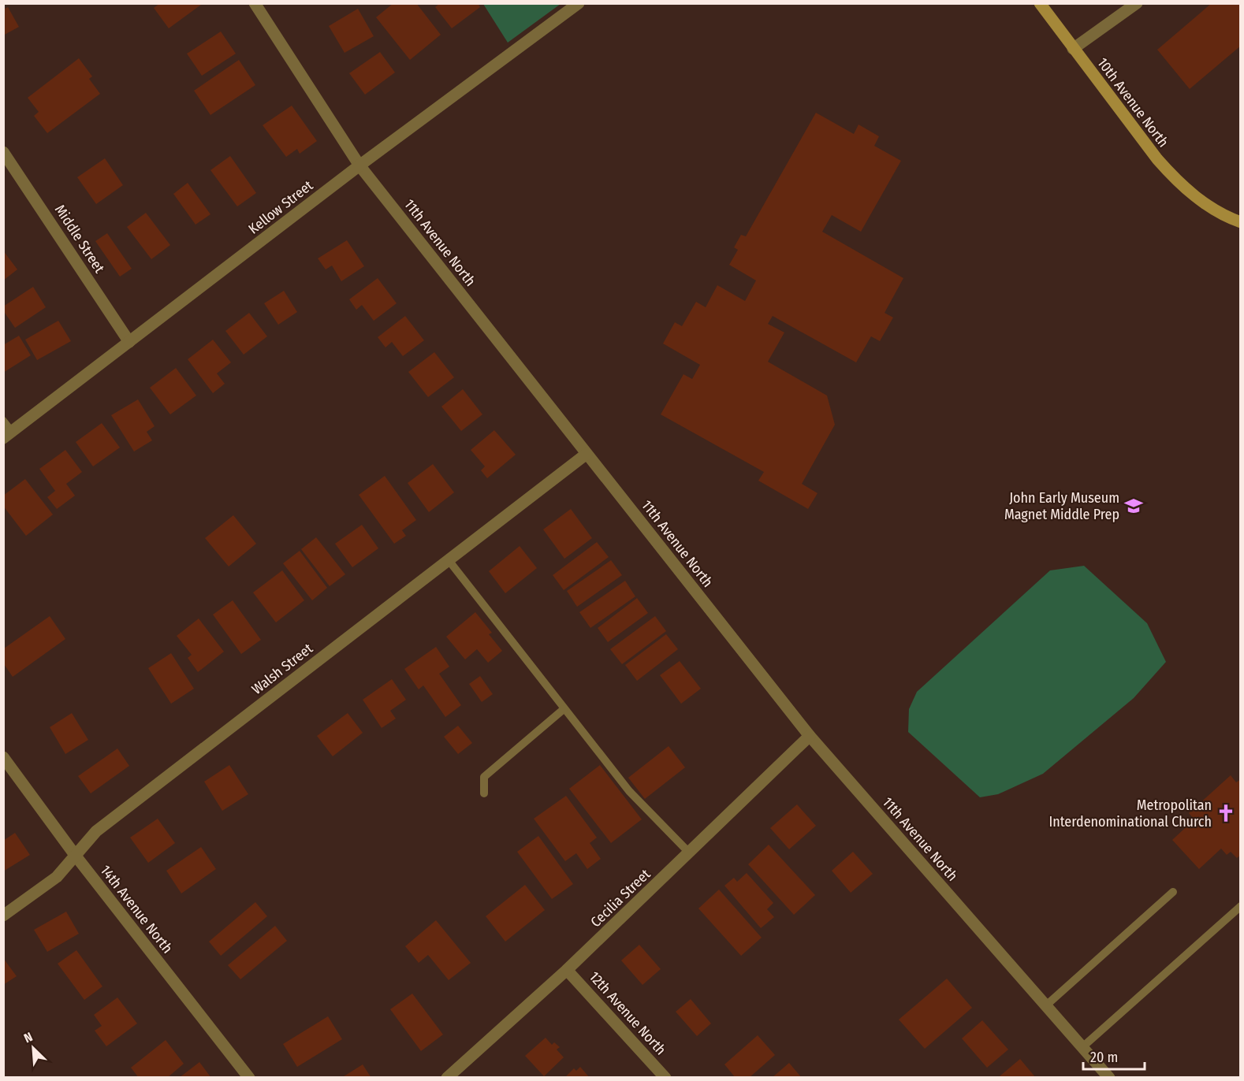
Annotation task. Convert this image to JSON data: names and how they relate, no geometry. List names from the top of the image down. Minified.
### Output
{"streets":{"street":["10th Avenue North","Kellow Street","Middle Street","11th Avenue North","Walsh Street","Cecilia Street","14th Avenue North","12th Avenue North"]},"crossings":[["Kellow Street","Middle Street"],["Kellow Street","11th Avenue North"],["11th Avenue North","Walsh Street"],["11th Avenue North","Cecilia Street"],["Walsh Street","14th Avenue North"],["Cecilia Street","12th Avenue North"]],"places":{"school or university":["John Early Museum Magnet Middle Prep"],"church":["Metropolitan Interdenominational Church"]},"scale_bar":"20 m","north":"top left"}
